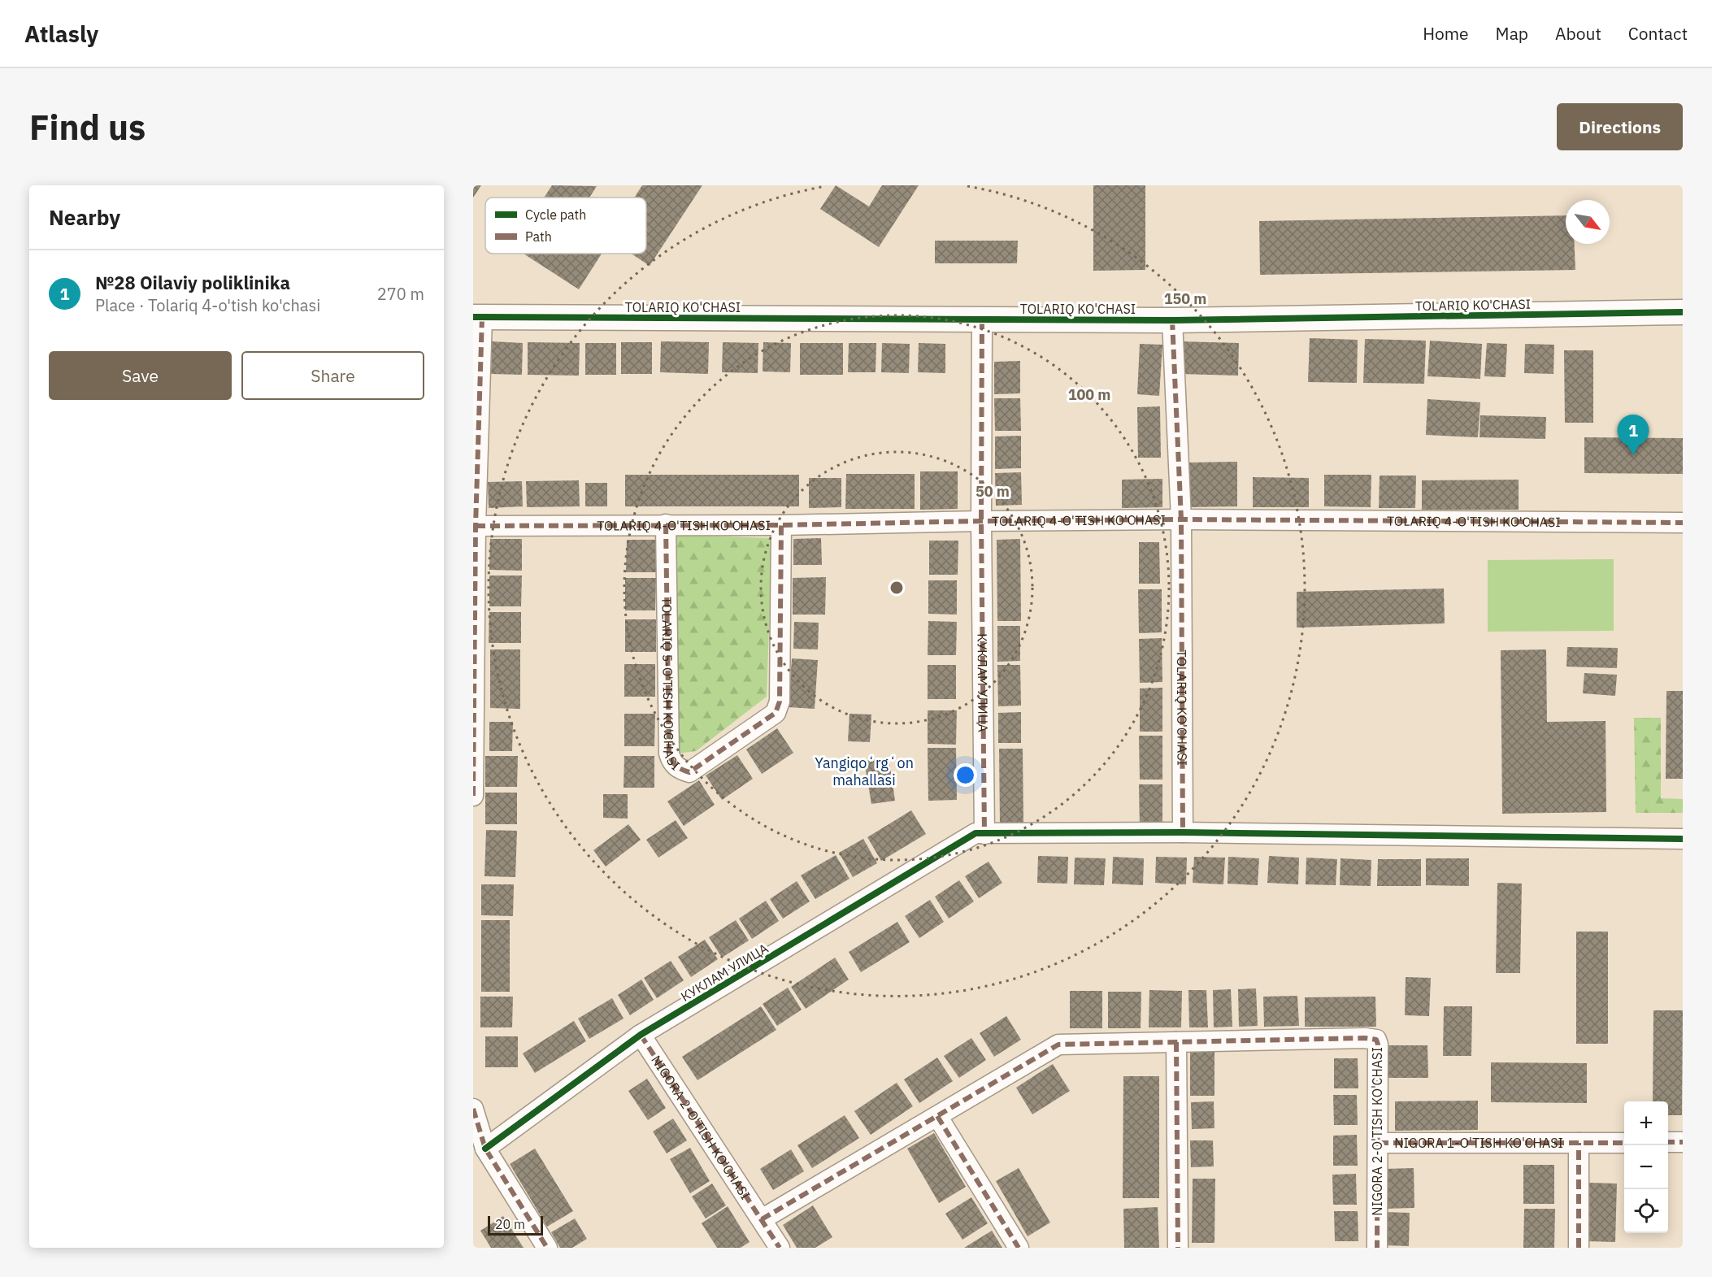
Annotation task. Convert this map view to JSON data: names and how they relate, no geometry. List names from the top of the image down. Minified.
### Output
{"streets":{"street":["TOLARIQ KO'CHASI","TOLARIQ 4-O'TISH KO'CHASI","TOLARIQ 5-O'TISH KO'CHASI","КУКЛАМ УЛИЦА","NIGORA 2-O'TISH KO'CHASI","NIGORA 1-O'TISH KO'CHASI"]},"crossings":[["TOLARIQ KO'CHASI","TOLARIQ 4-O'TISH KO'CHASI"],["TOLARIQ KO'CHASI","КУКЛАМ УЛИЦА"],["TOLARIQ 4-O'TISH KO'CHASI","TOLARIQ 5-O'TISH KO'CHASI"],["TOLARIQ 4-O'TISH KO'CHASI","КУКЛАМ УЛИЦА"],["КУКЛАМ УЛИЦА","NIGORA 2-O'TISH KO'CHASI"],["NIGORA 2-O'TISH KO'CHASI","NIGORA 1-O'TISH KO'CHASI"]],"districts":["Yangiqoʻrgʻon mahallasi"],"legend":["Cycle path","Path"],"scale_bar":"20 m","north":"bottom right","page":{"header":"Atlasly","nav":["Home","Map","About","Contact"],"buttons":["Directions",["Save","Share"]],"title":"Find us","heading":"Nearby","list":[{"mark":"1","name":"№28 Oilaviy poliklinika","note":"Place · Tolariq 4-o'tish ko'chasi","value":"270 m"}],"pins":"1","map_buttons":["+","−"],"scale":"20 m"},"rings":["150 m","100 m","50 m"]}
